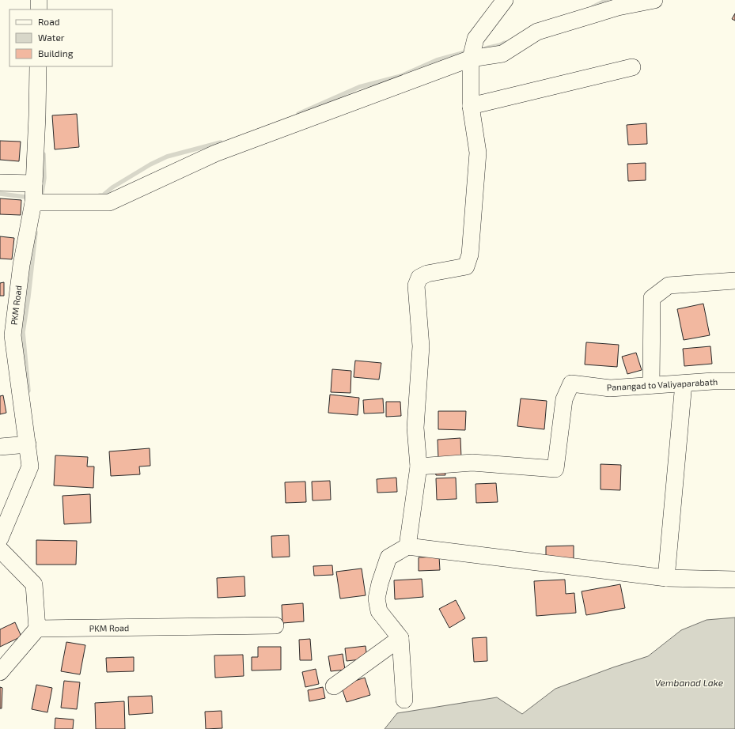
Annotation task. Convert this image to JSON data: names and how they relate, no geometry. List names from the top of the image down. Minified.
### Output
{"streets":{"street":["PKM Road","Panangad to Valiyaparabath"]},"water":["Vembanad Lake"],"legend":["Road","Water","Building"]}
